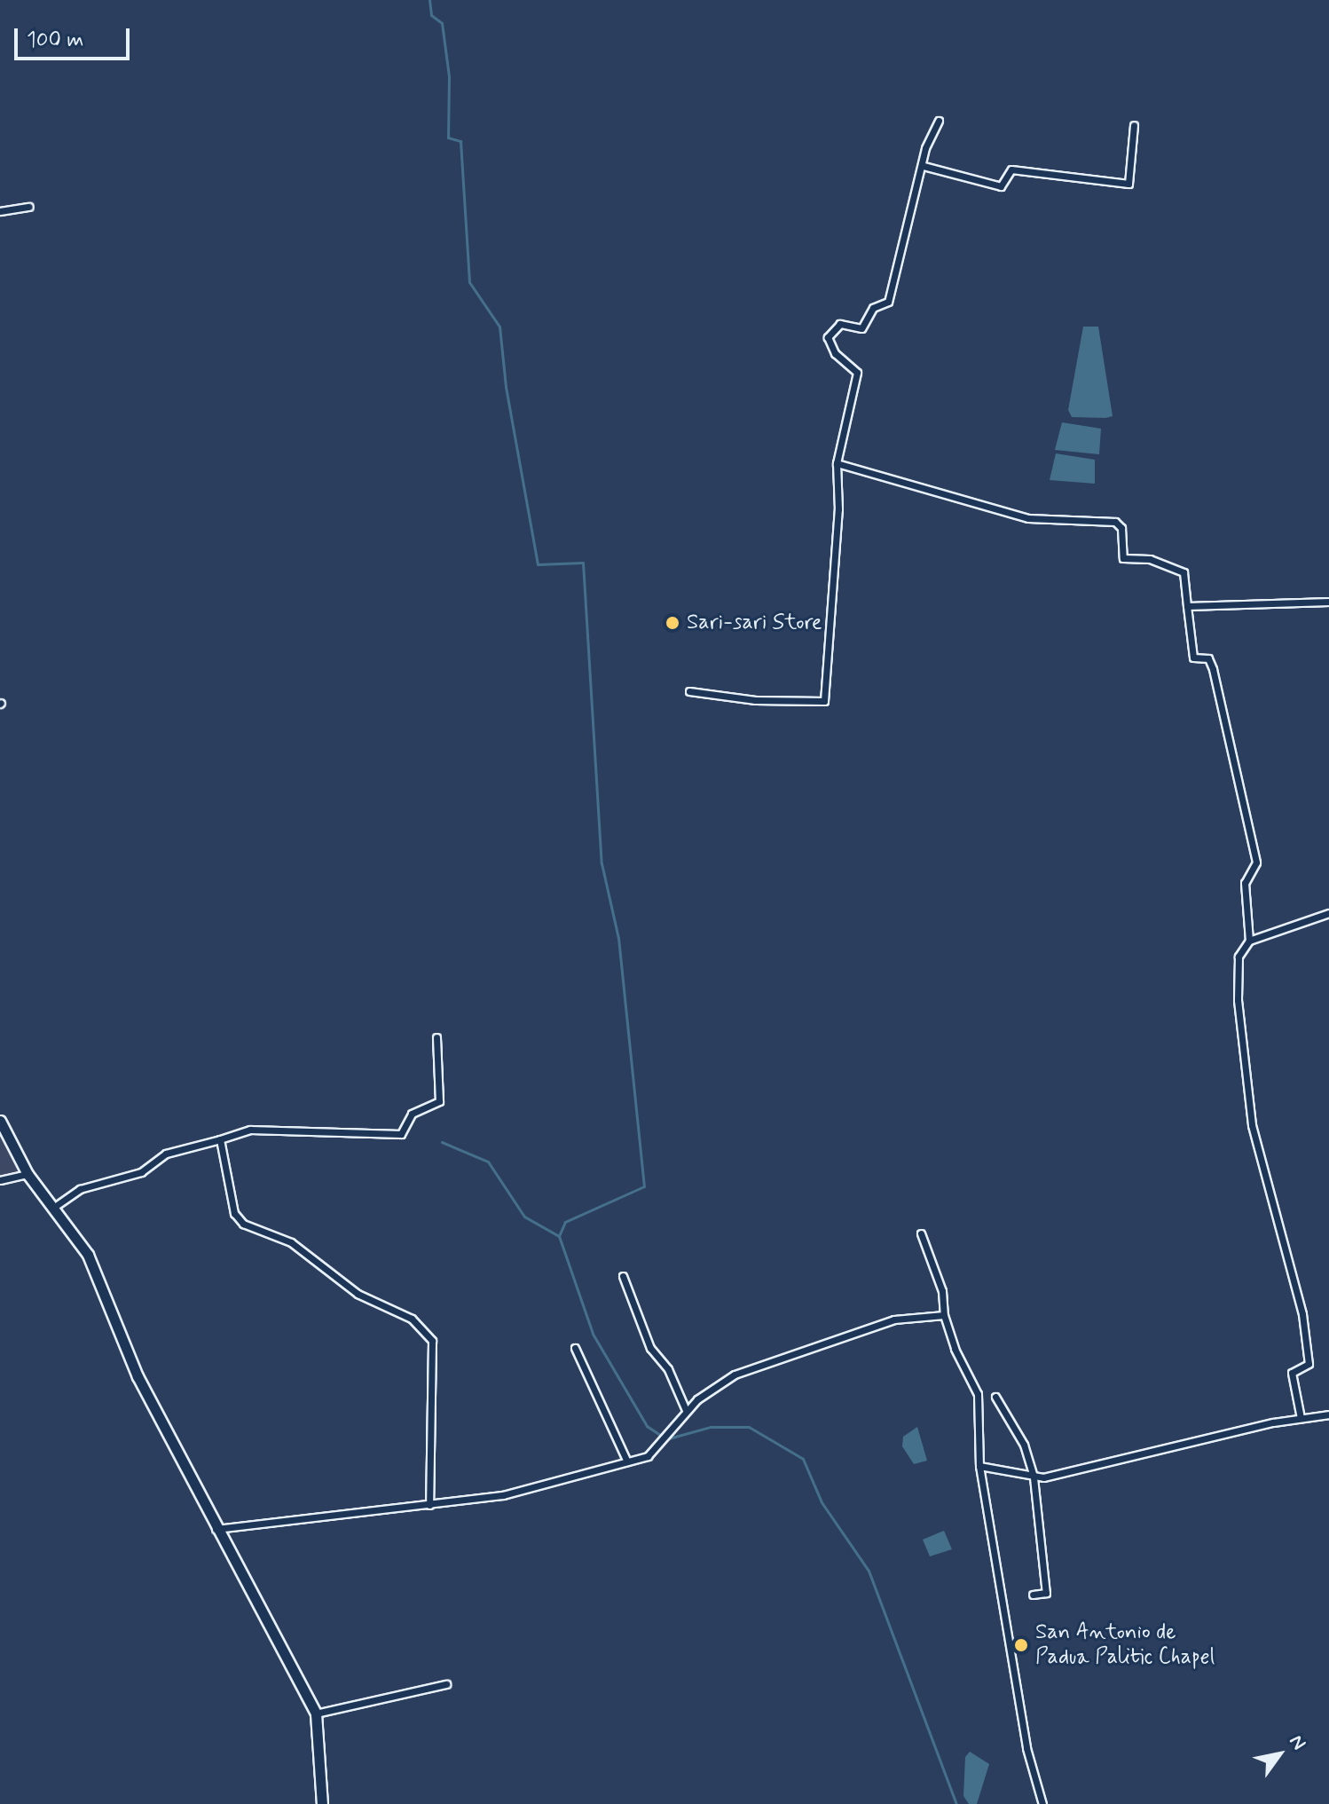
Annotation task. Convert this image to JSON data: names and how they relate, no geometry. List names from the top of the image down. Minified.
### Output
{"places":["Sari-sari Store","San Antonio de Padua Palitic Chapel"],"scale_bar":"100 m","north":"top right"}
